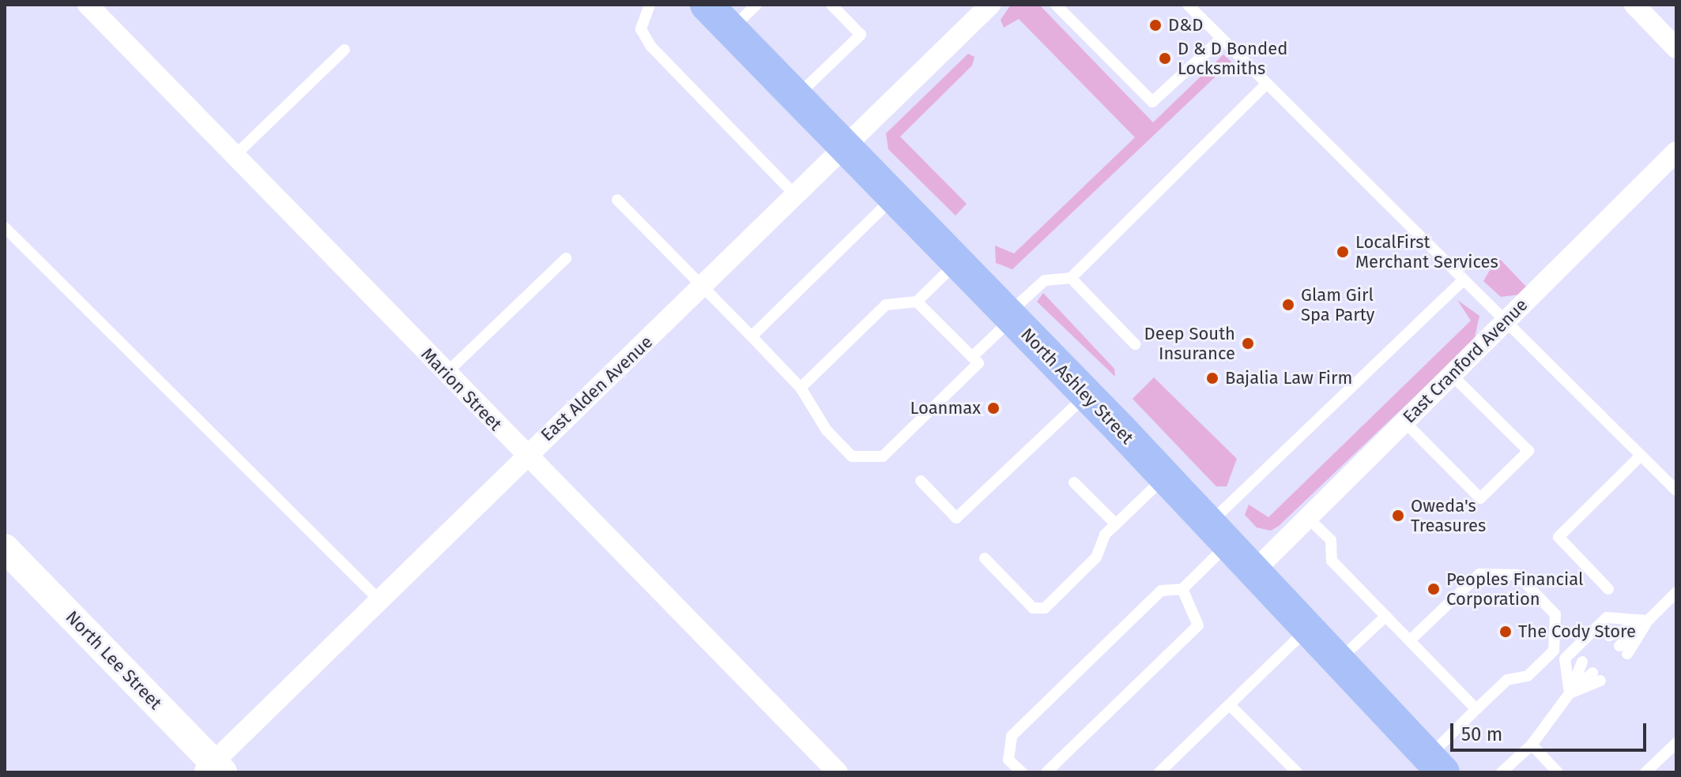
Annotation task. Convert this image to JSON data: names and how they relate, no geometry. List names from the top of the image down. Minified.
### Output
{"streets":{"main road":["North Ashley Street"],"street":["East Cranford Avenue","East Alden Avenue","Marion Street","North Lee Street"]},"crossings":[["East Cranford Avenue","North Ashley Street"],["North Ashley Street","East Alden Avenue"],["East Alden Avenue","Marion Street"],["East Alden Avenue","North Lee Street"]],"places":["D&D","D & D Bonded Locksmiths","LocalFirst Merchant Services","Glam Girl Spa Party","Deep South Insurance","Bajalia Law Firm","Loanmax","Oweda's Treasures","Peoples Financial Corporation","The Cody Store"],"scale_bar":"50 m"}
